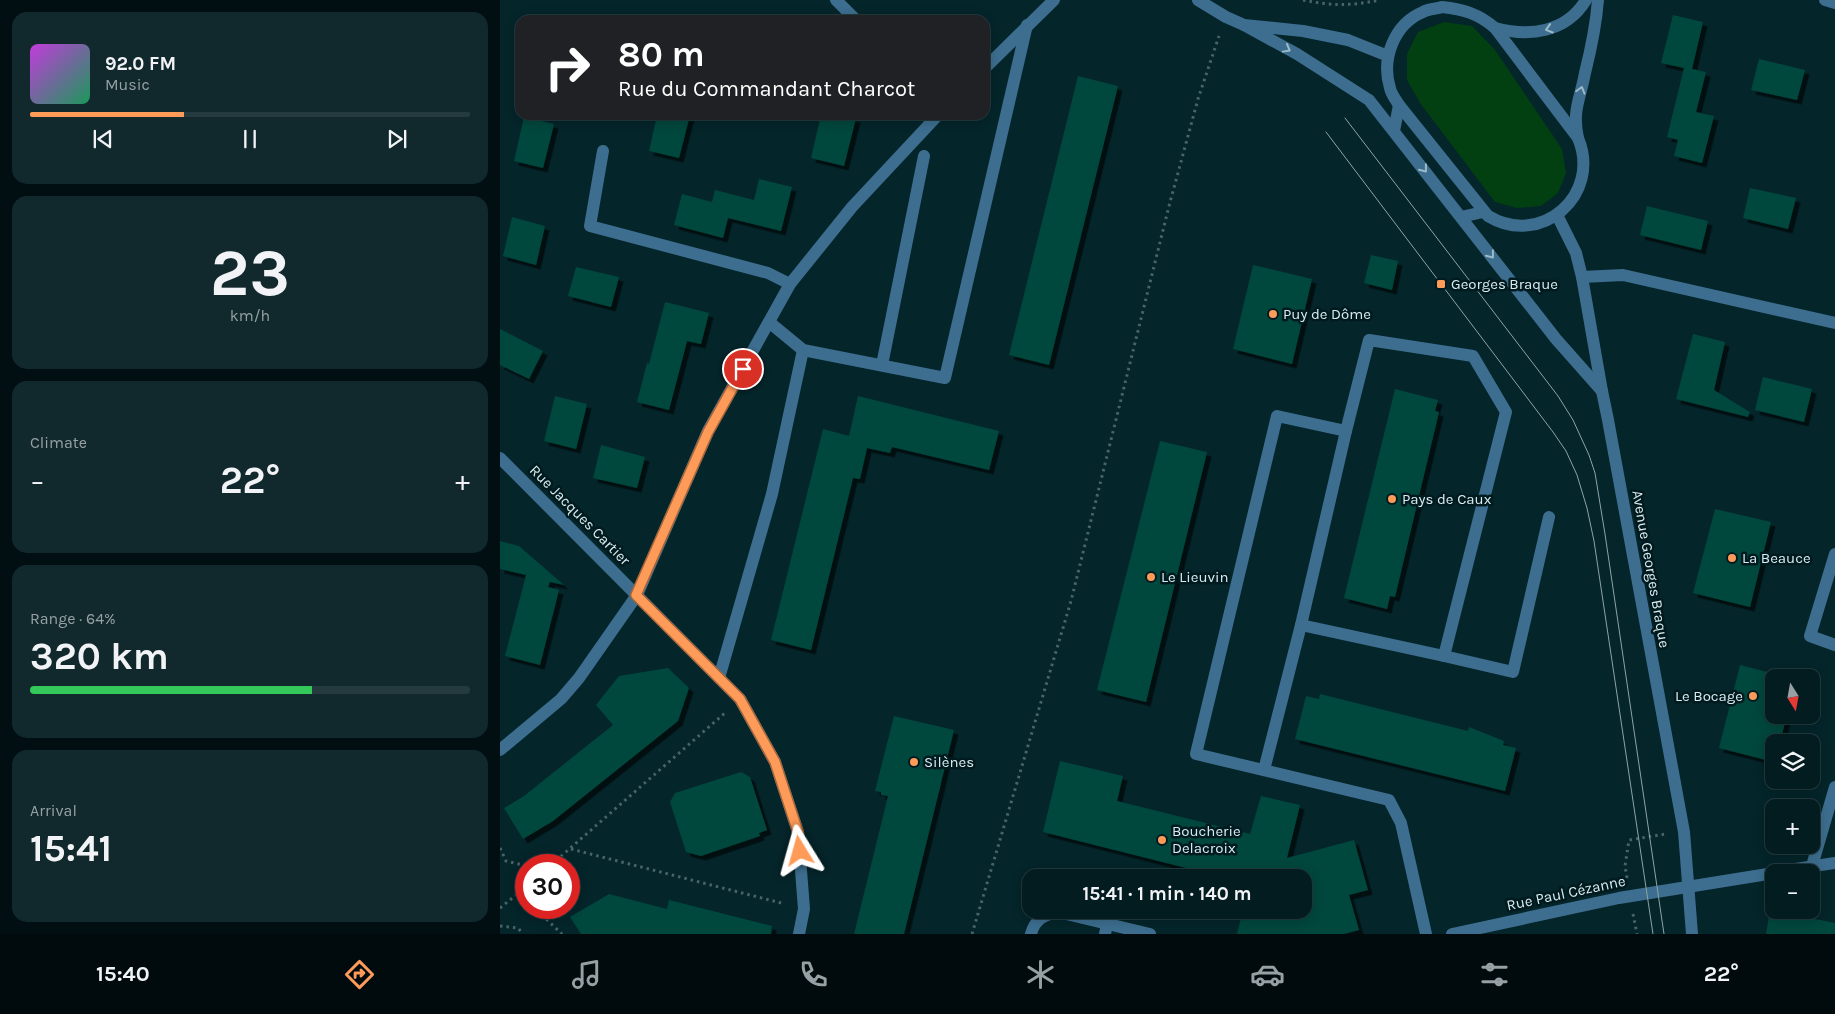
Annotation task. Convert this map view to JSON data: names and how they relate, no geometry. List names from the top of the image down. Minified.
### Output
{"streets":{"street":["Rue Jacques Cartier","Avenue Georges Braque","Rue Paul Cézanne"]},"crossings":[["Avenue Georges Braque","Rue Paul Cézanne"]],"places":{"transit":["Georges Braque"],"other":["Puy de Dôme","Pays de Caux","La Beauce","Le Lieuvin","Le Bocage","Silènes","Boucherie Delacroix"]},"north":"bottom","page":{"turn":["80 m","Rue du Commandant Charcot"],"song":["92.0 FM","Music"],"tile":[["23","km/h"],"Climate",["Range · 64%","320 km"],["Arrival","15:41"]],"heat":["−","22°","+"],"map_buttons":["+","−"],"limit":"30","trip":"15:41 · 1 min · 140 m","tabs":["15:40","22°"]}}
